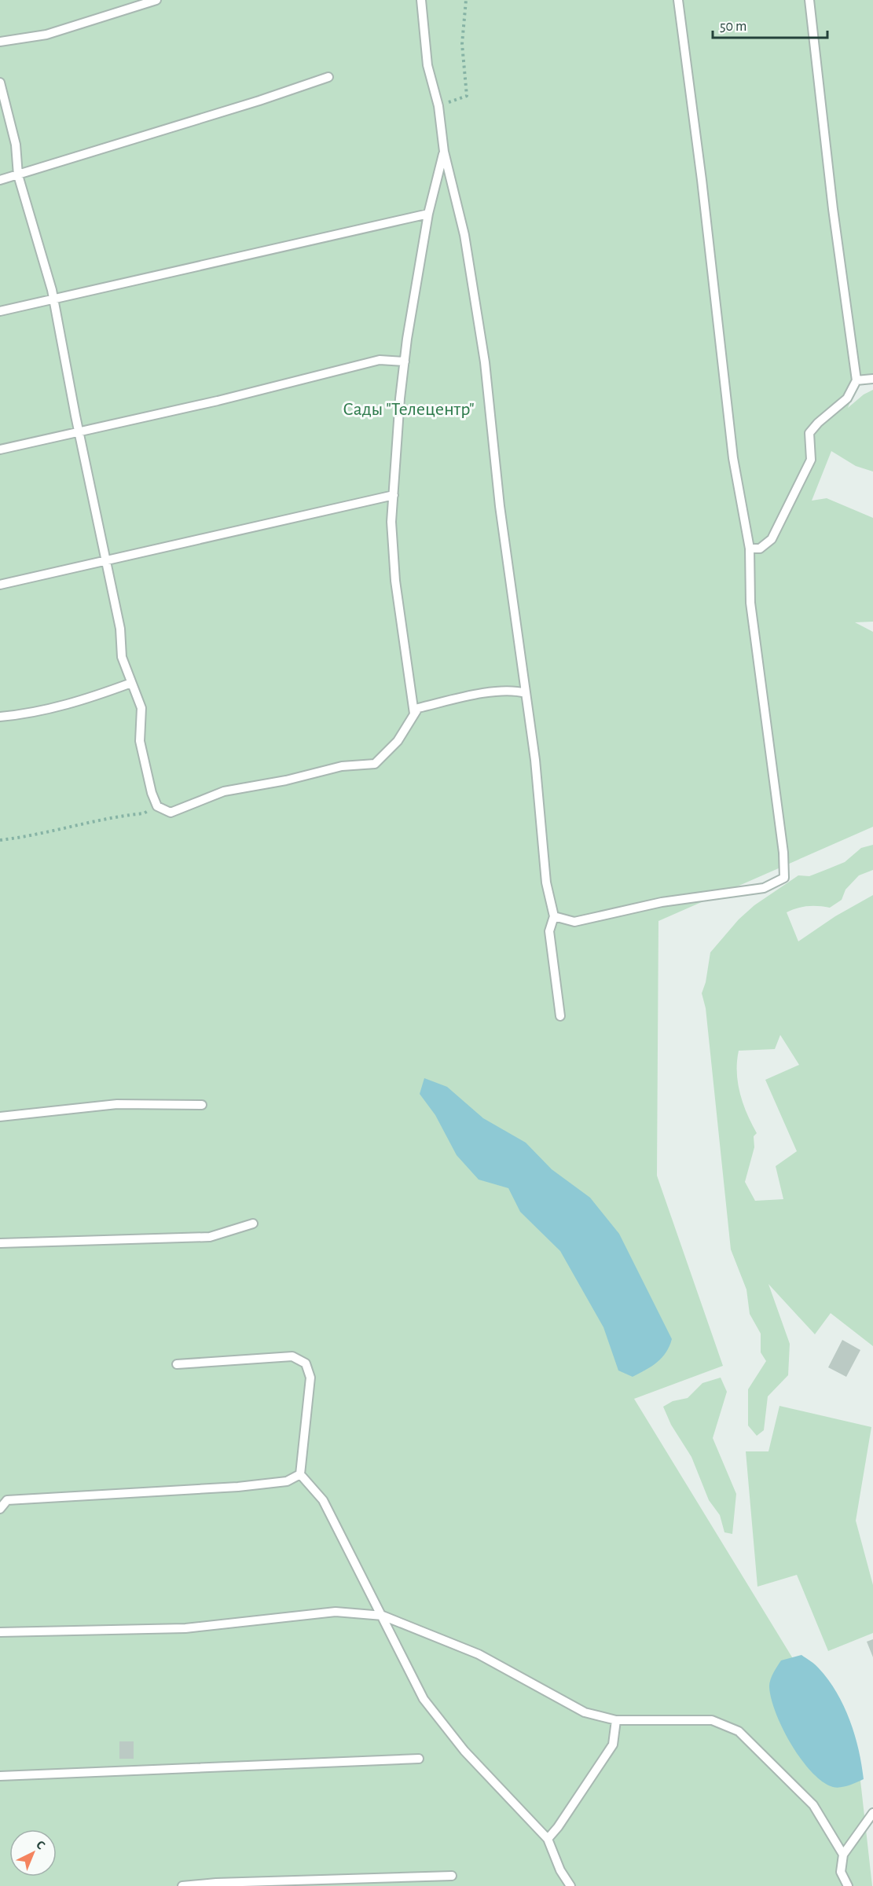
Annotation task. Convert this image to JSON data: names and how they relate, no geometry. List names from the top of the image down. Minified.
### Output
{"parks":["Сады \"Телецентр\""],"scale_bar":"50 m","north":"top right"}
